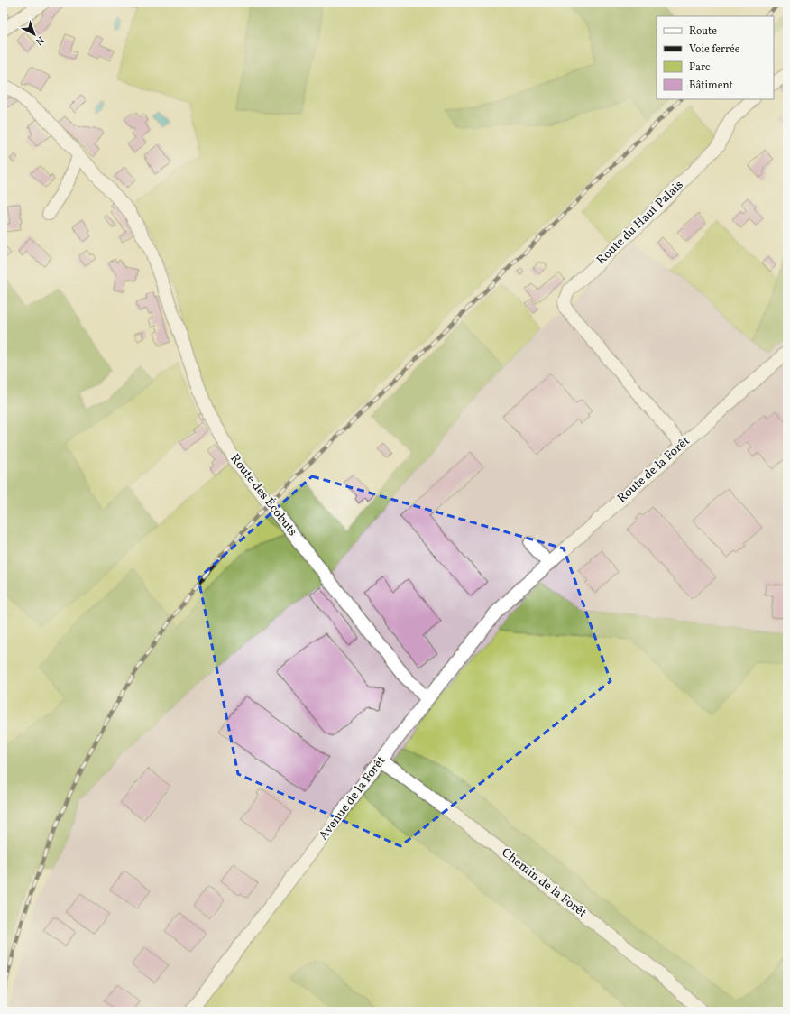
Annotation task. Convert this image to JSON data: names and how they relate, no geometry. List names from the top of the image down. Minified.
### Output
{"streets":{"street":["Route du Haut Palais","Route de la Forêt","Route des Écobuts","Avenue de la Forêt","Chemin de la Forêt"]},"crossings":[["Route du Haut Palais","Route de la Forêt"],["Route de la Forêt","Avenue de la Forêt"],["Route des Écobuts","Avenue de la Forêt"],["Avenue de la Forêt","Chemin de la Forêt"]],"legend":["Route","Voie ferrée","Parc","Bâtiment"],"north":"bottom right"}
